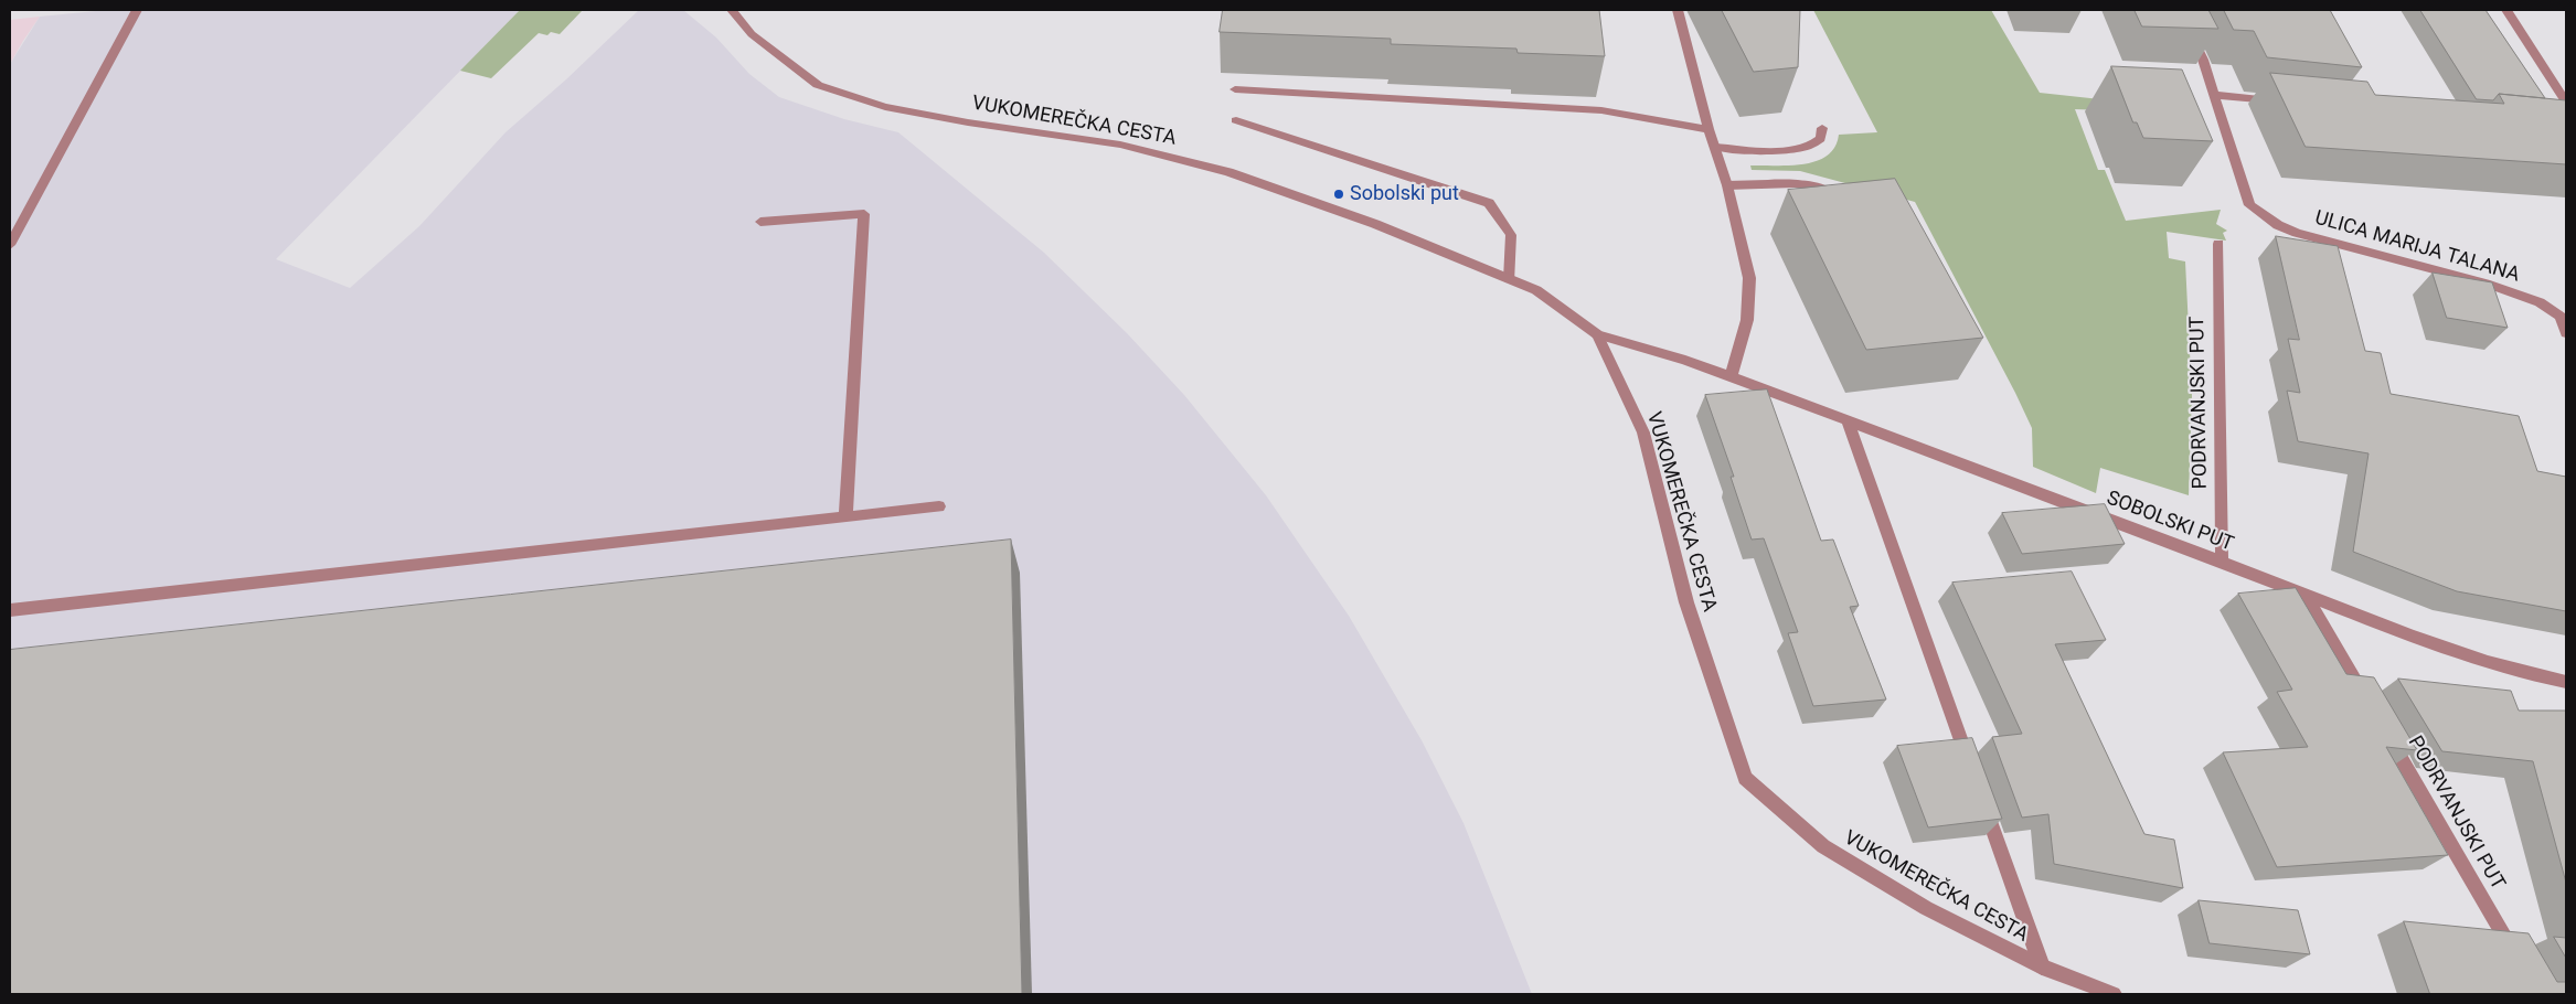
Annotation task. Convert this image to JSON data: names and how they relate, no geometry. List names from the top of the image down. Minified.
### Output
{"streets":{"street":["VUKOMEREČKA CESTA","ULICA MARIJA TALANA","PODRVANJSKI PUT","SOBOLSKI PUT"]},"crossings":[["VUKOMEREČKA CESTA","SOBOLSKI PUT"],["PODRVANJSKI PUT","SOBOLSKI PUT"]],"places":["Sobolski put"]}
